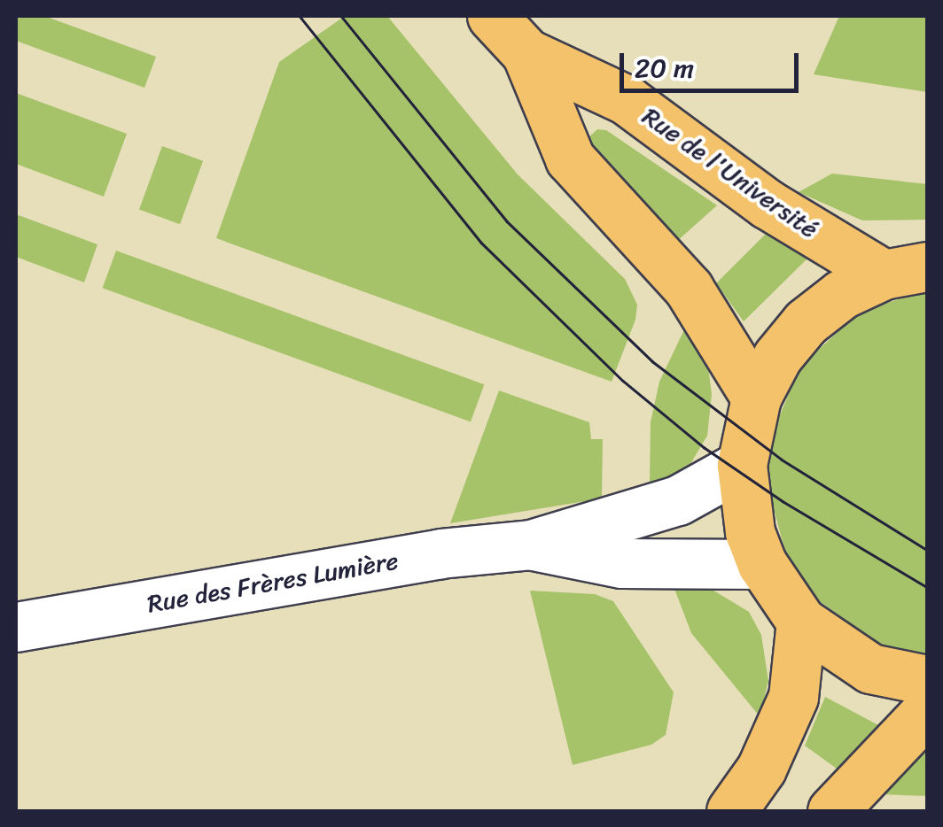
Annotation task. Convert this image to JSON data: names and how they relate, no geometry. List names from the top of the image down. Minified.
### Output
{"streets":{"main road":["Rue de l'Université"],"street":["Rue des Frères Lumière"]},"scale_bar":"20 m"}
